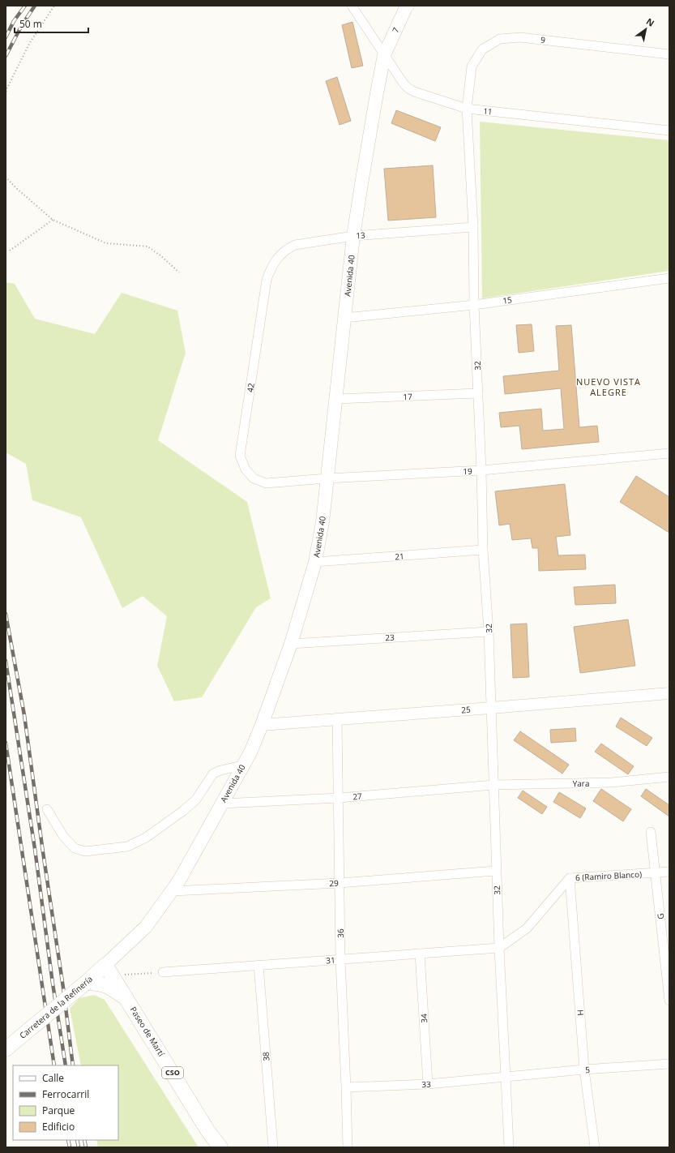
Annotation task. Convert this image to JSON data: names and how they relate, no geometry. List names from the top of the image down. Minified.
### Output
{"streets":{"main road":["7","Avenida 40","Carretera de la Refinería","Paseo de Martí","CSO"],"street":["9","11","13","15","32","42","17","19","21","23","25","Yara","27","6 (Ramiro Blanco)","29","G","36","31","H","34","38","5","33"]},"crossings":[["7","11"],["7","Avenida 40"],["9","11"],["9","32"],["11","Avenida 40"],["11","32"],["13","Avenida 40"],["13","32"],["13","42"],["Avenida 40","15"],["Avenida 40","17"],["Avenida 40","19"],["Avenida 40","21"],["Avenida 40","23"],["Avenida 40","25"],["Avenida 40","27"],["Avenida 40","29"],["Avenida 40","Carretera de la Refinería"],["Avenida 40","Paseo de Martí"],["15","32"],["32","17"],["32","19"],["32","21"],["32","23"],["32","25"],["32","Yara"],["32","27"],["32","6 (Ramiro Blanco)"],["32","29"],["32","31"],["32","5"],["32","33"],["42","19"],["25","36"],["Yara","27"],["27","36"],["6 (Ramiro Blanco)","G"],["6 (Ramiro Blanco)","31"],["6 (Ramiro Blanco)","H"],["29","36"],["36","31"],["36","33"],["31","34"],["31","38"],["Carretera de la Refinería","Paseo de Martí"],["Carretera de la Refinería","CSO"],["H","5"],["34","33"],["Paseo de Martí","CSO"],["5","33"]],"districts":["NUEVO VISTA ALEGRE"],"legend":["Calle","Ferrocarril","Parque","Edificio"],"scale_bar":"50 m","north":"top right"}
